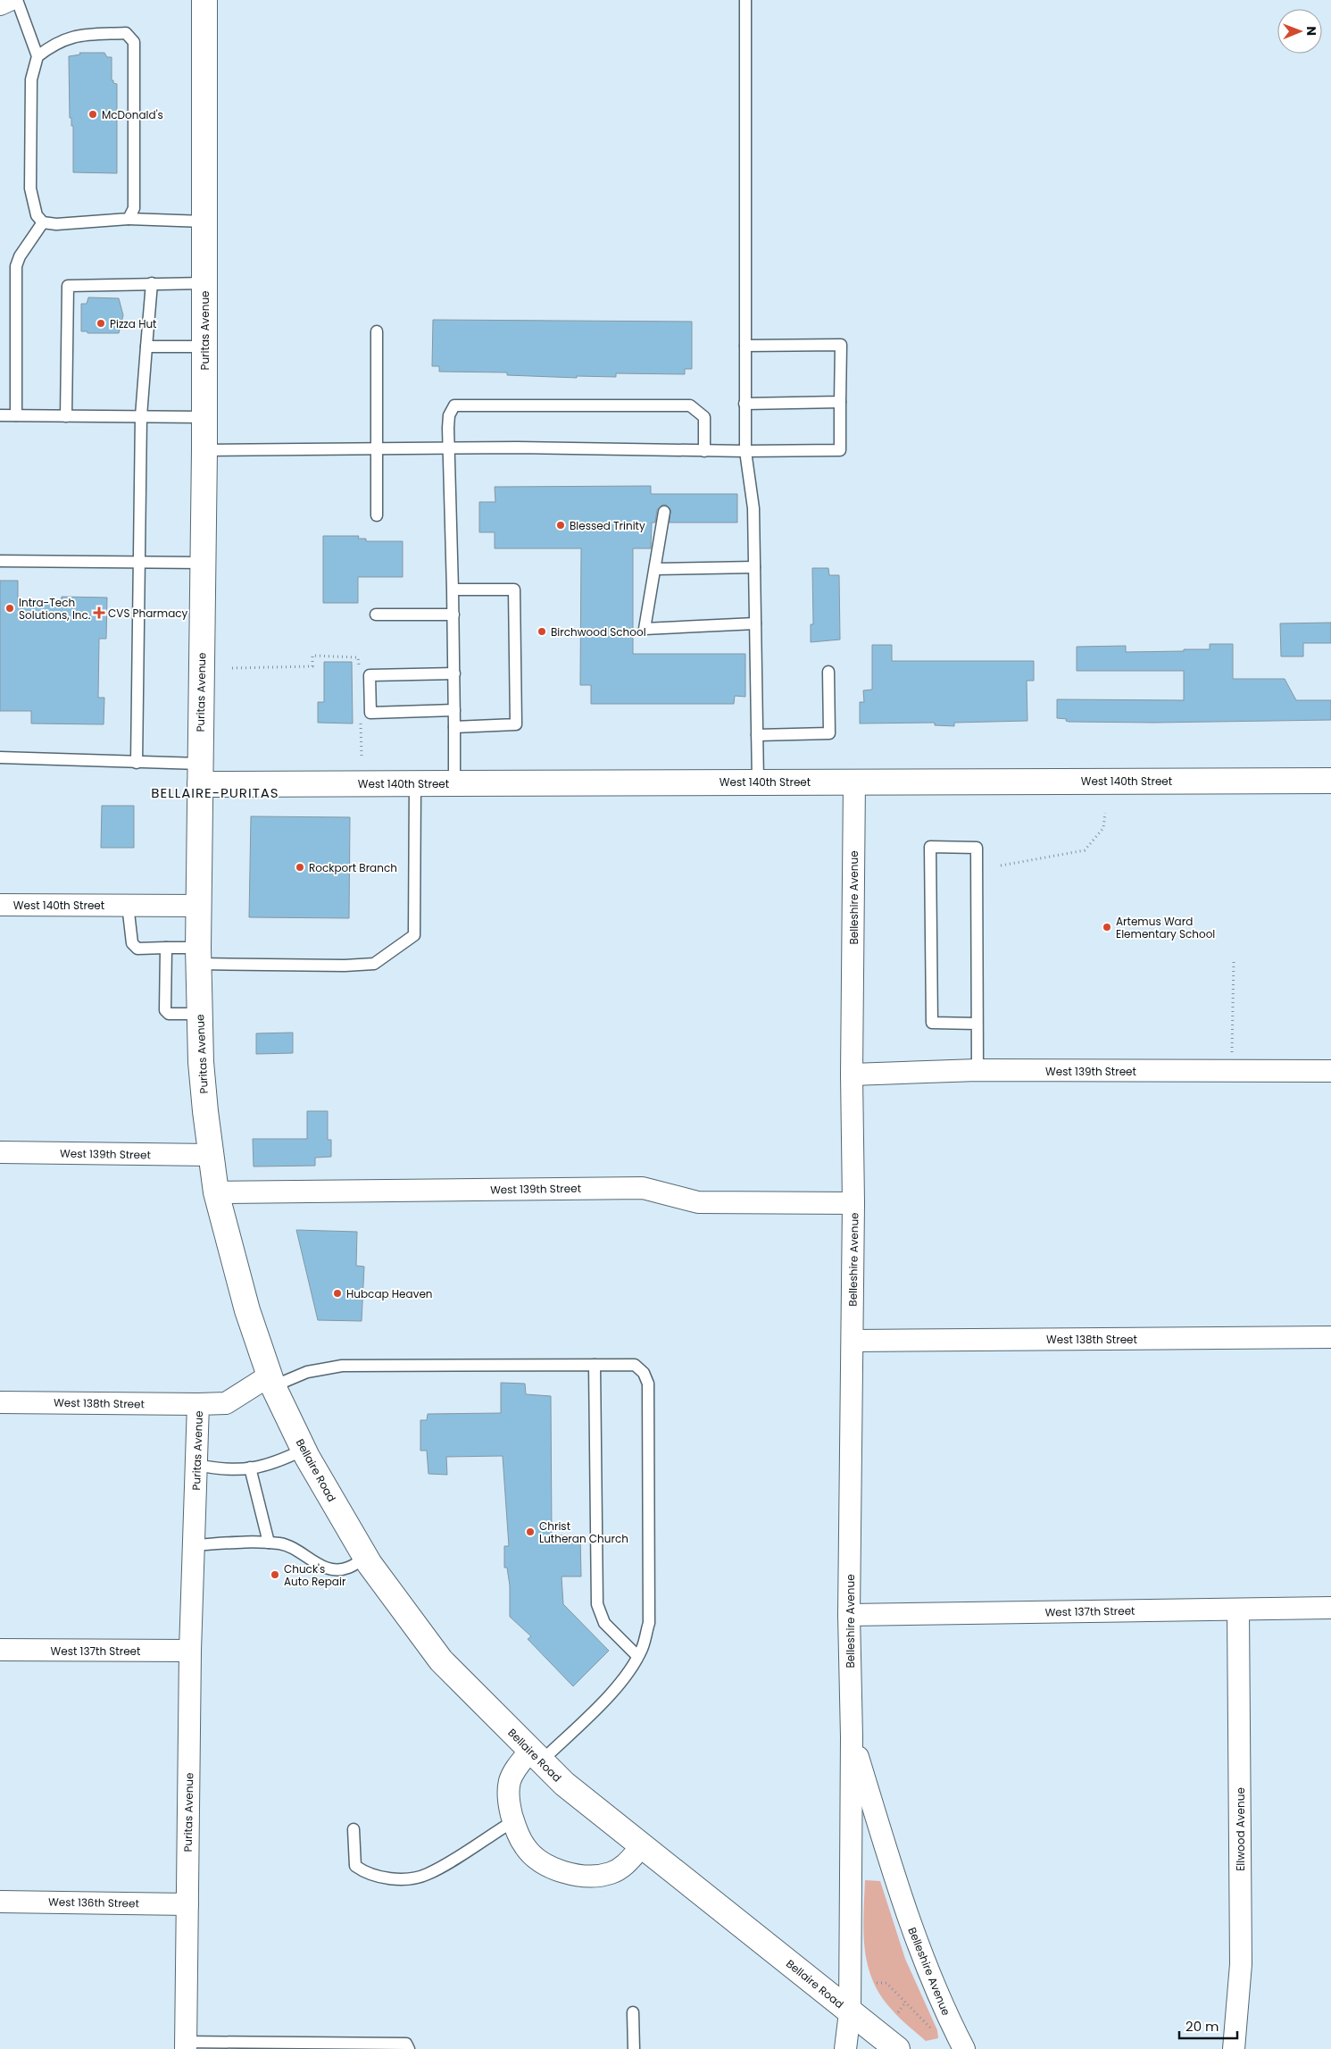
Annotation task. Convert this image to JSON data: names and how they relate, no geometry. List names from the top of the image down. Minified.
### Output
{"streets":{"street":["Puritas Avenue","West 140th Street","Belleshire Avenue","West 139th Street","West 138th Street","Bellaire Road","West 137th Street","Ellwood Avenue","West 136th Street"]},"crossings":[["Puritas Avenue","West 140th Street"],["Puritas Avenue","West 139th Street"],["Puritas Avenue","West 138th Street"],["Puritas Avenue","Bellaire Road"],["Puritas Avenue","West 137th Street"],["Puritas Avenue","West 136th Street"],["West 140th Street","Belleshire Avenue"],["Belleshire Avenue","West 139th Street"],["Belleshire Avenue","West 138th Street"],["Belleshire Avenue","Bellaire Road"],["Belleshire Avenue","West 137th Street"],["West 137th Street","Ellwood Avenue"]],"districts":["BELLAIRE-PURITAS"],"places":{"other":["McDonald's","Pizza Hut","Blessed Trinity","Intra-Tech Solutions, Inc.","Birchwood School","Rockport Branch","Artemus Ward Elementary School","Hubcap Heaven","Christ Lutheran Church","Chuck's Auto Repair"],"health":["CVS Pharmacy"]},"scale_bar":"20 m","north":"right"}
